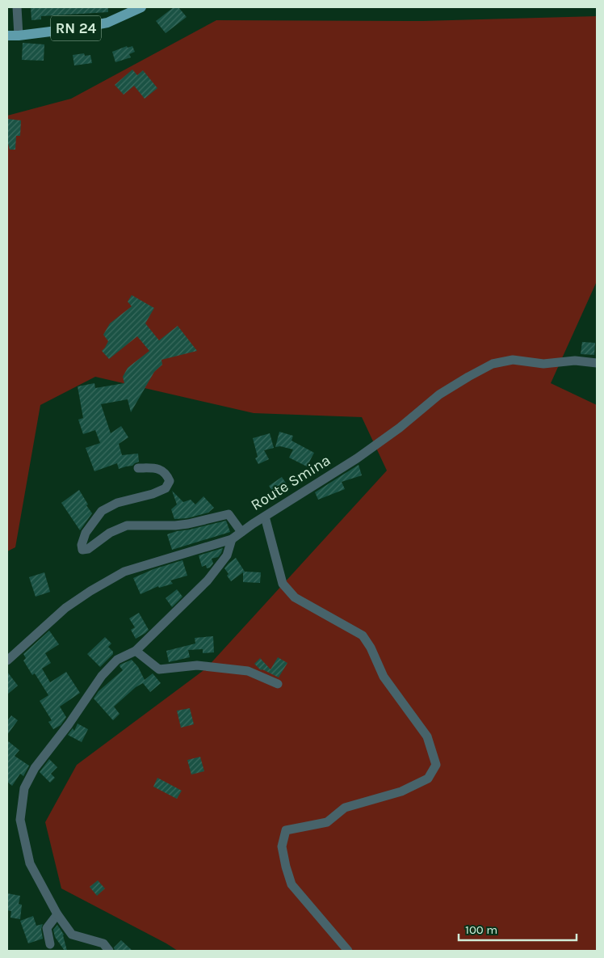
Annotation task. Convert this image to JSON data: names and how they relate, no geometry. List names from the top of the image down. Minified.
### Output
{"streets":{"main road":["RN 24"],"street":["Route Smina"]},"scale_bar":"100 m"}
